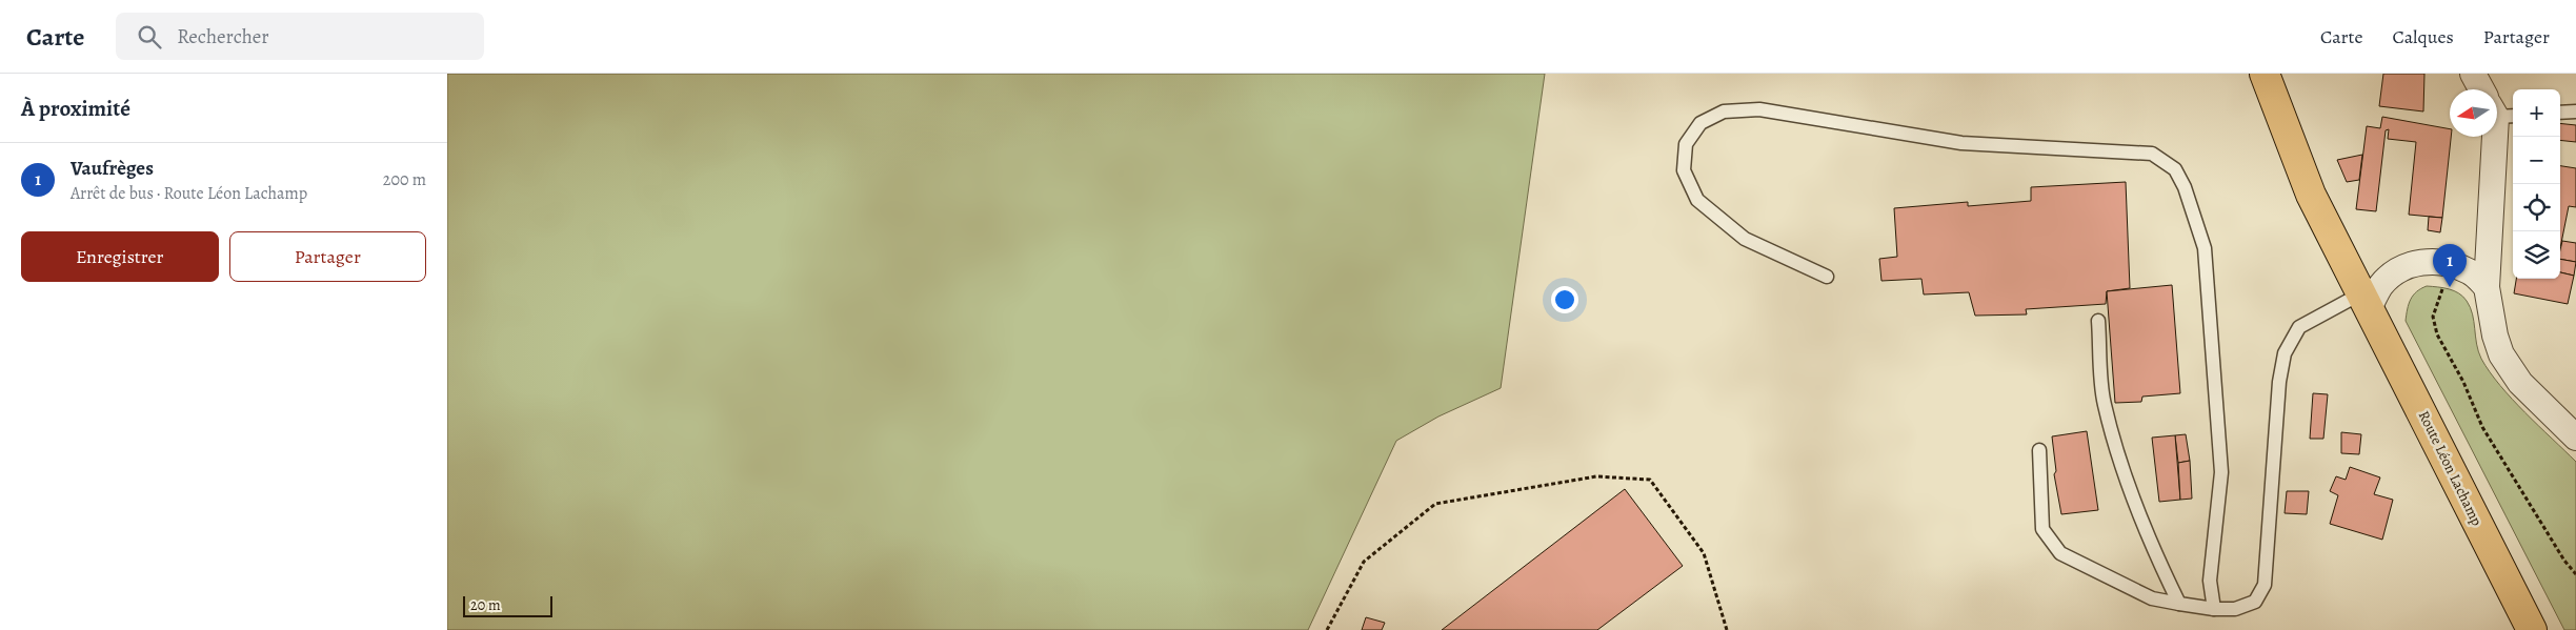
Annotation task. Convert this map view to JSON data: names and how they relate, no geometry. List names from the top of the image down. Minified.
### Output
{"streets":{"main road":["Route Léon Lachamp"]},"scale_bar":"20 m","north":"left","page":{"header":"Carte","search":"Rechercher","nav":["Carte","Calques","Partager"],"heading":"À proximité","map_buttons":["+","−"],"list":[{"mark":"1","name":"Vaufrèges","note":"Arrêt de bus · Route Léon Lachamp","value":"200 m"}],"buttons":["Enregistrer","Partager"],"pins":"1","scale":"20 m"}}
